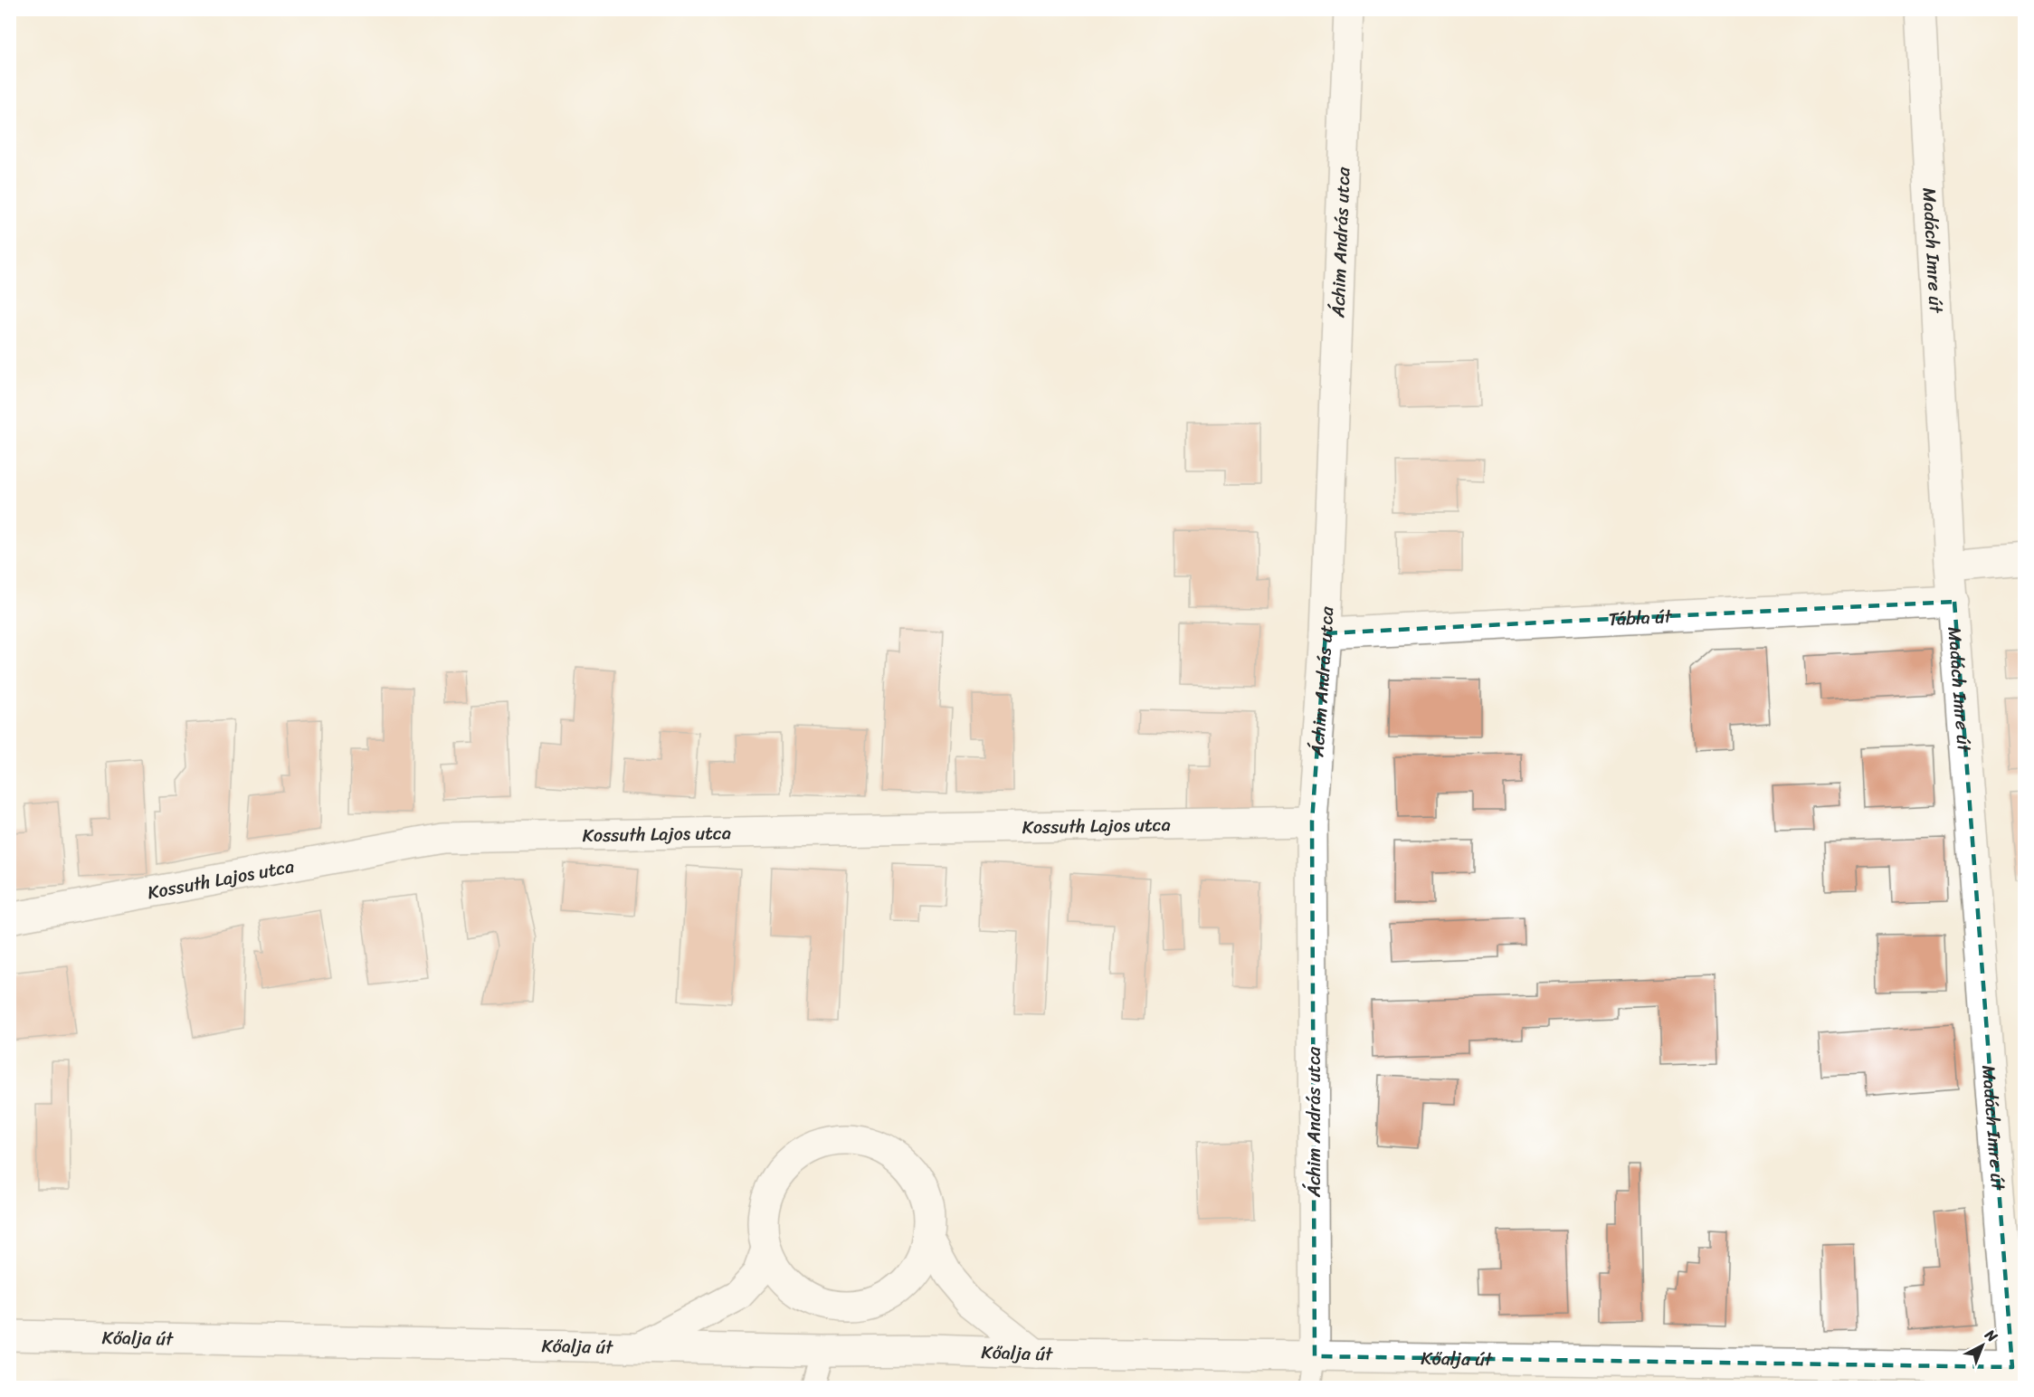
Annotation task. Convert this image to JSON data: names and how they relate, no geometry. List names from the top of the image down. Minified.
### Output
{"streets":{"street":["Áchim András utca","Madách Imre út","Tábla út","Kossuth Lajos utca","Kőalja út"]},"crossings":[["Áchim András utca","Tábla út"],["Áchim András utca","Kossuth Lajos utca"],["Áchim András utca","Kőalja út"],["Madách Imre út","Tábla út"],["Madách Imre út","Kőalja út"]],"north":"top right"}
